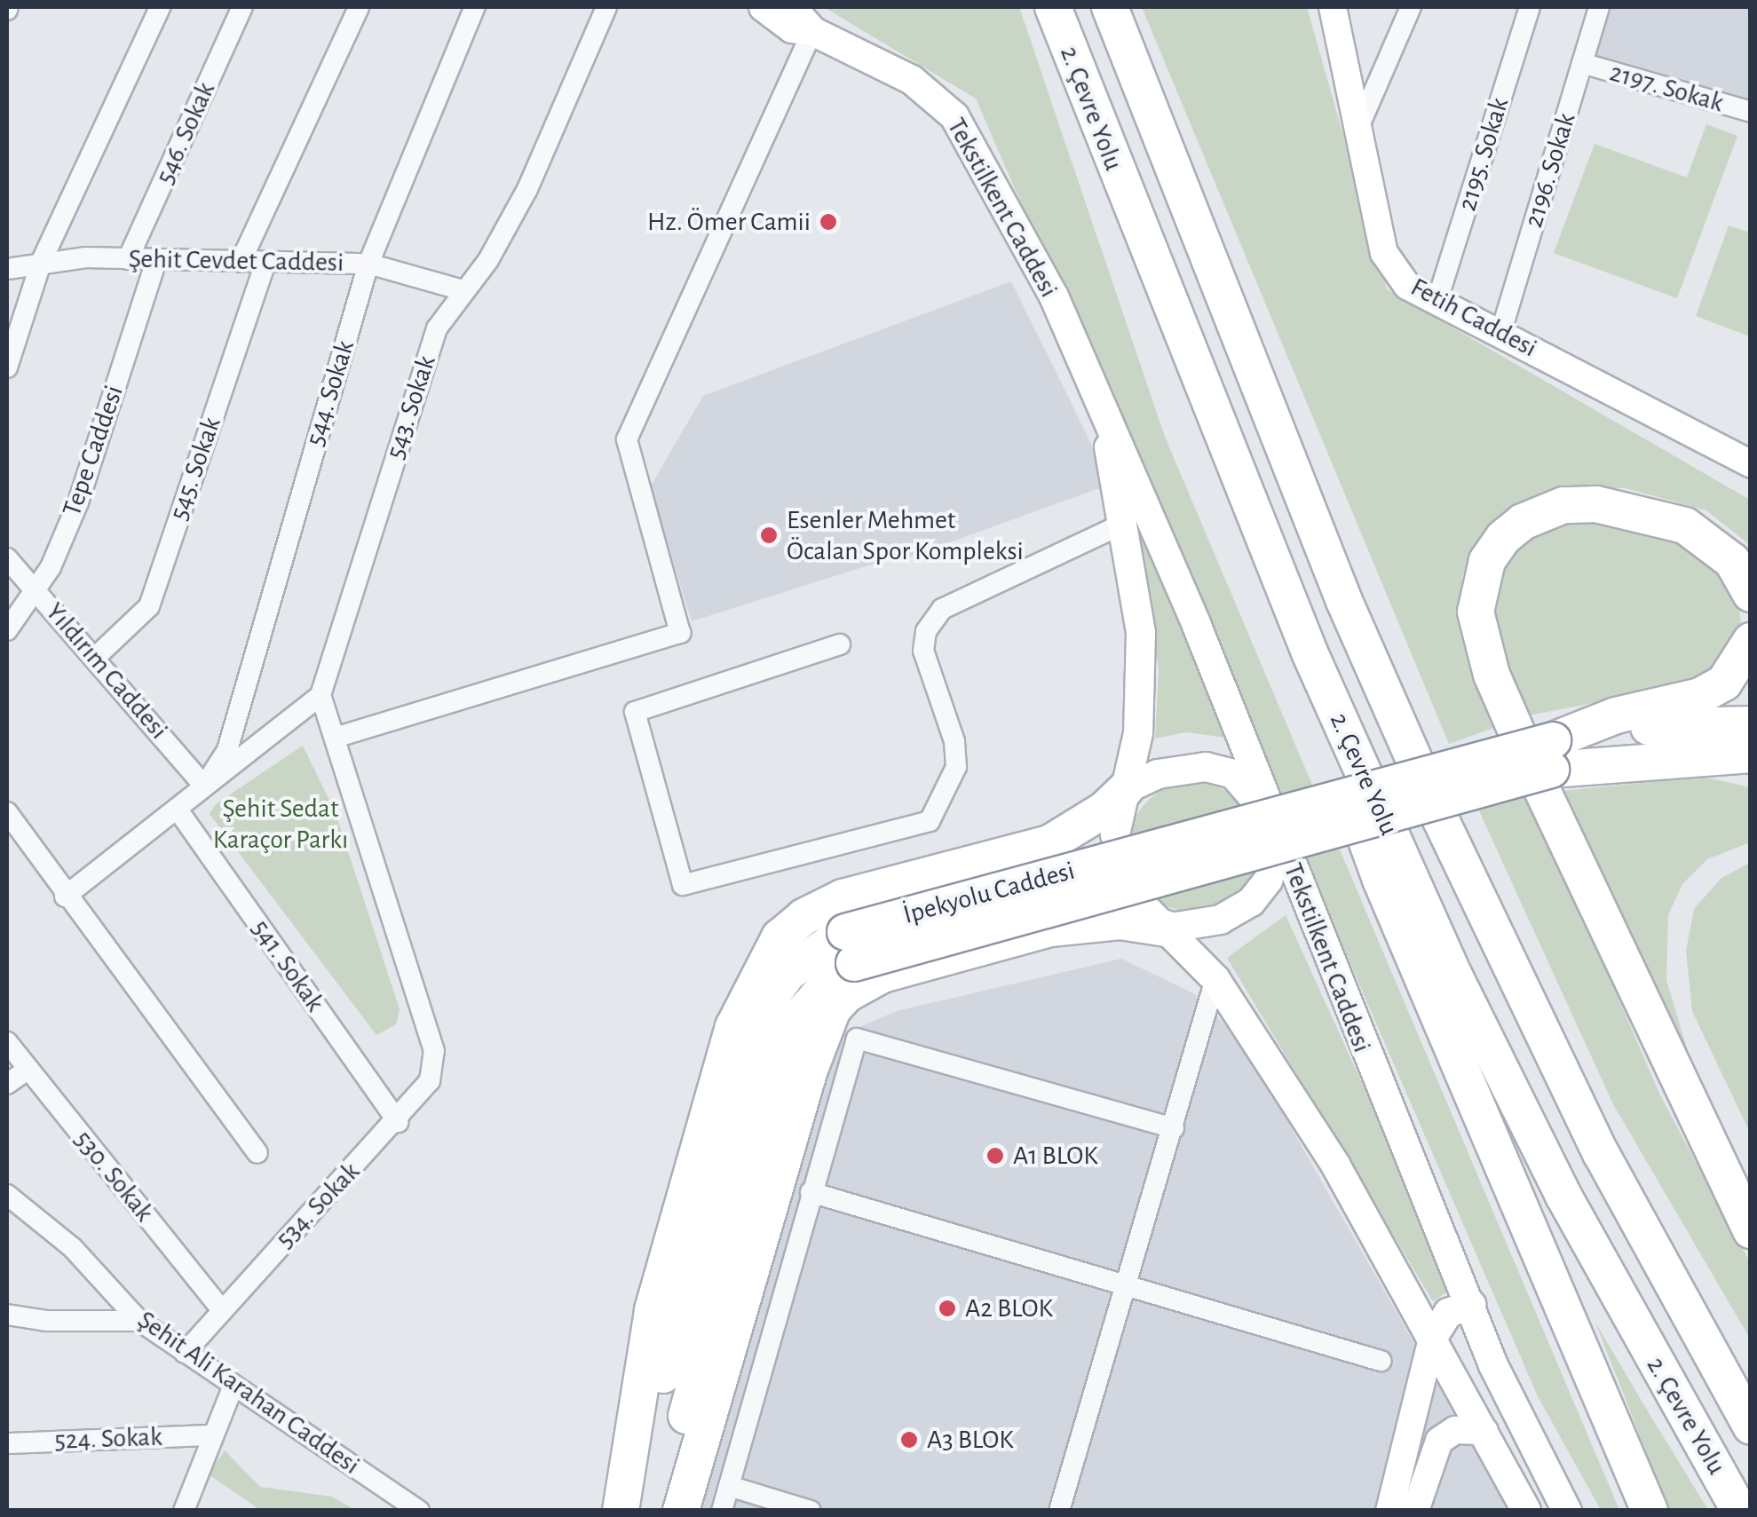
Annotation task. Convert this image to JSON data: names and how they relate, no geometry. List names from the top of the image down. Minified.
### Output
{"streets":{"highway":["2. Çevre Yolu","İpekyolu Caddesi"],"main road":["Tekstilkent Caddesi","Fetih Caddesi"],"street":["2197. Sokak","546. Sokak","2195. Sokak","2196. Sokak","Şehit Cevdet Caddesi","544. Sokak","543. Sokak","Tepe Caddesi","545. Sokak","Yıldırım Caddesi","541. Sokak","530. Sokak","534. Sokak","Şehit Ali Karahan Caddesi","524. Sokak"]},"crossings":[["2197. Sokak","2196. Sokak"],["546. Sokak","Şehit Cevdet Caddesi"],["2195. Sokak","Fetih Caddesi"],["2196. Sokak","Fetih Caddesi"],["Şehit Cevdet Caddesi","544. Sokak"],["Şehit Cevdet Caddesi","543. Sokak"],["Şehit Cevdet Caddesi","Tepe Caddesi"],["Şehit Cevdet Caddesi","545. Sokak"],["544. Sokak","Yıldırım Caddesi"],["Tepe Caddesi","Yıldırım Caddesi"],["545. Sokak","Yıldırım Caddesi"],["541. Sokak","534. Sokak"],["530. Sokak","534. Sokak"],["534. Sokak","Şehit Ali Karahan Caddesi"]],"parks":["Şehit Sedat Karaçor Parkı"],"places":["Hz. Ömer Camii","Esenler Mehmet Öcalan Spor Kompleksi","A1 BLOK","A2 BLOK","A3 BLOK"]}
